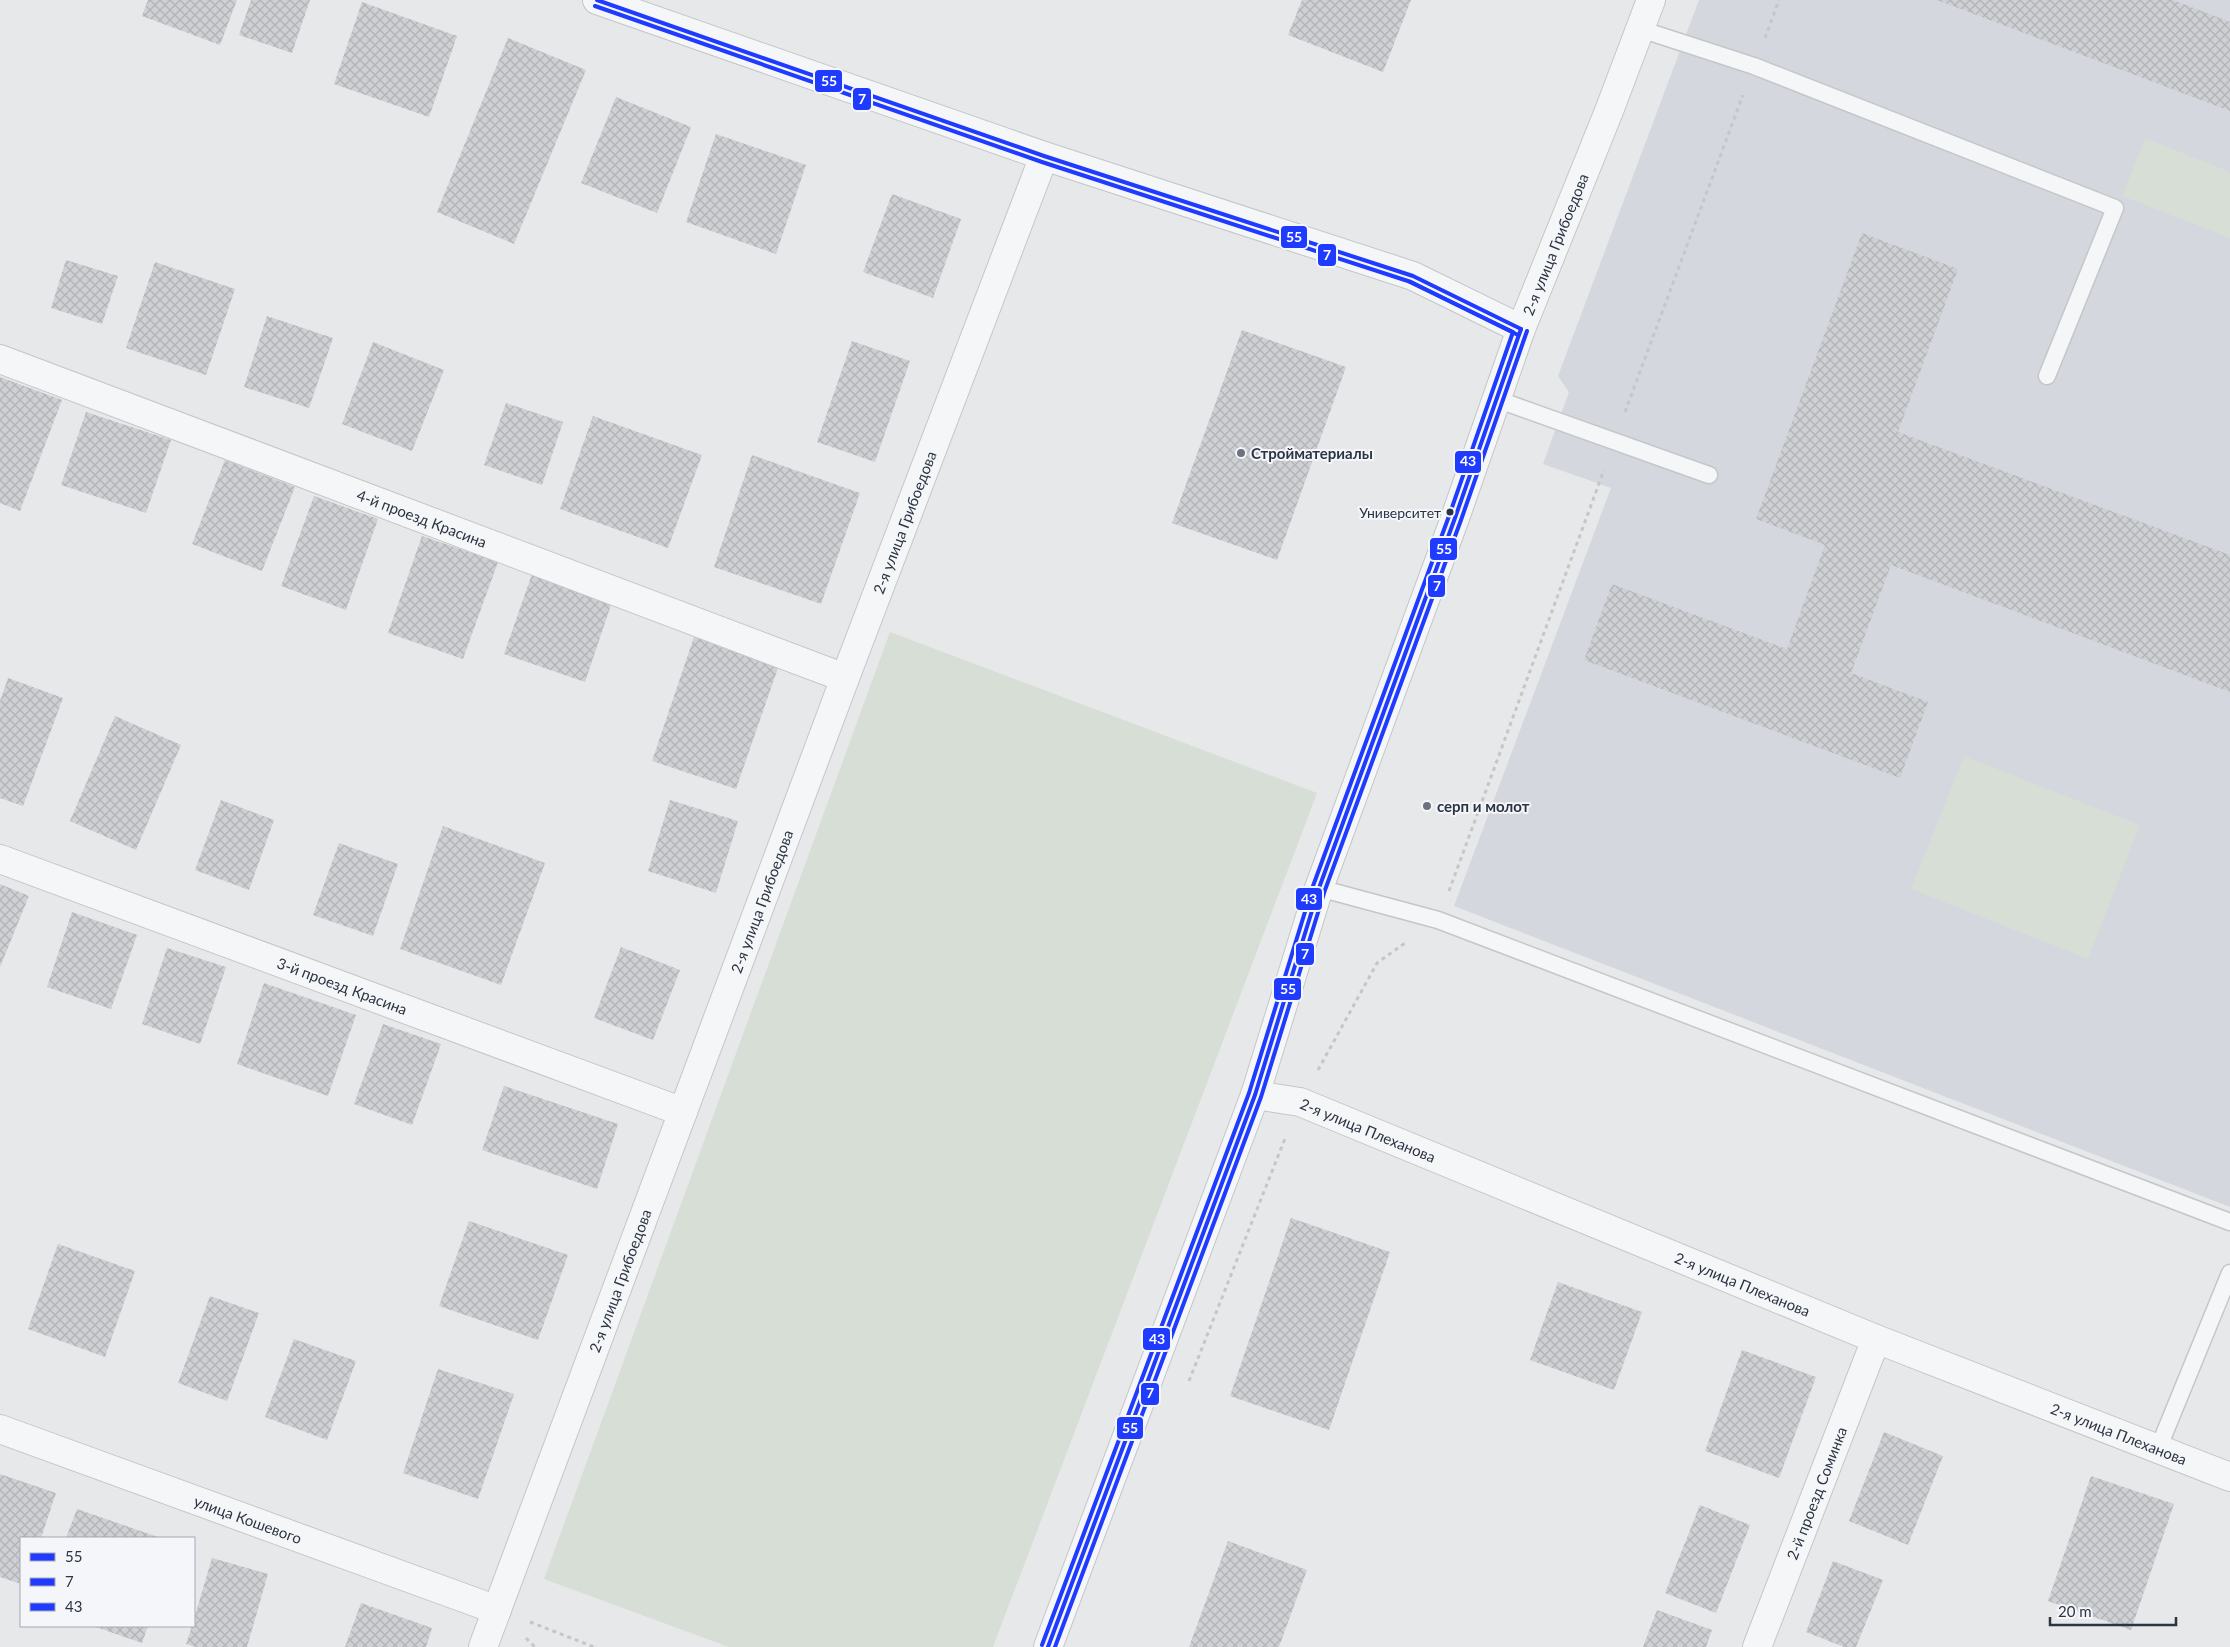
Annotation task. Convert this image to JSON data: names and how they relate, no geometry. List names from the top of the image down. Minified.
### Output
{"streets":{"street":["2-я улица Грибоедова","4-й проезд Красина","3-й проезд Красина","2-я улица Плеханова","2-й проезд Соминка","улица Кошевого"]},"crossings":[["2-я улица Грибоедова","4-й проезд Красина"],["2-я улица Грибоедова","3-й проезд Красина"],["2-я улица Грибоедова","2-я улица Плеханова"],["2-я улица Грибоедова","улица Кошевого"],["2-я улица Плеханова","2-й проезд Соминка"]],"places":["Стройматериалы","Университет","серп и молот"],"lines":["transit line 55","transit line 7","transit line 43"],"legend":["55","7","43"],"scale_bar":"20 m"}
